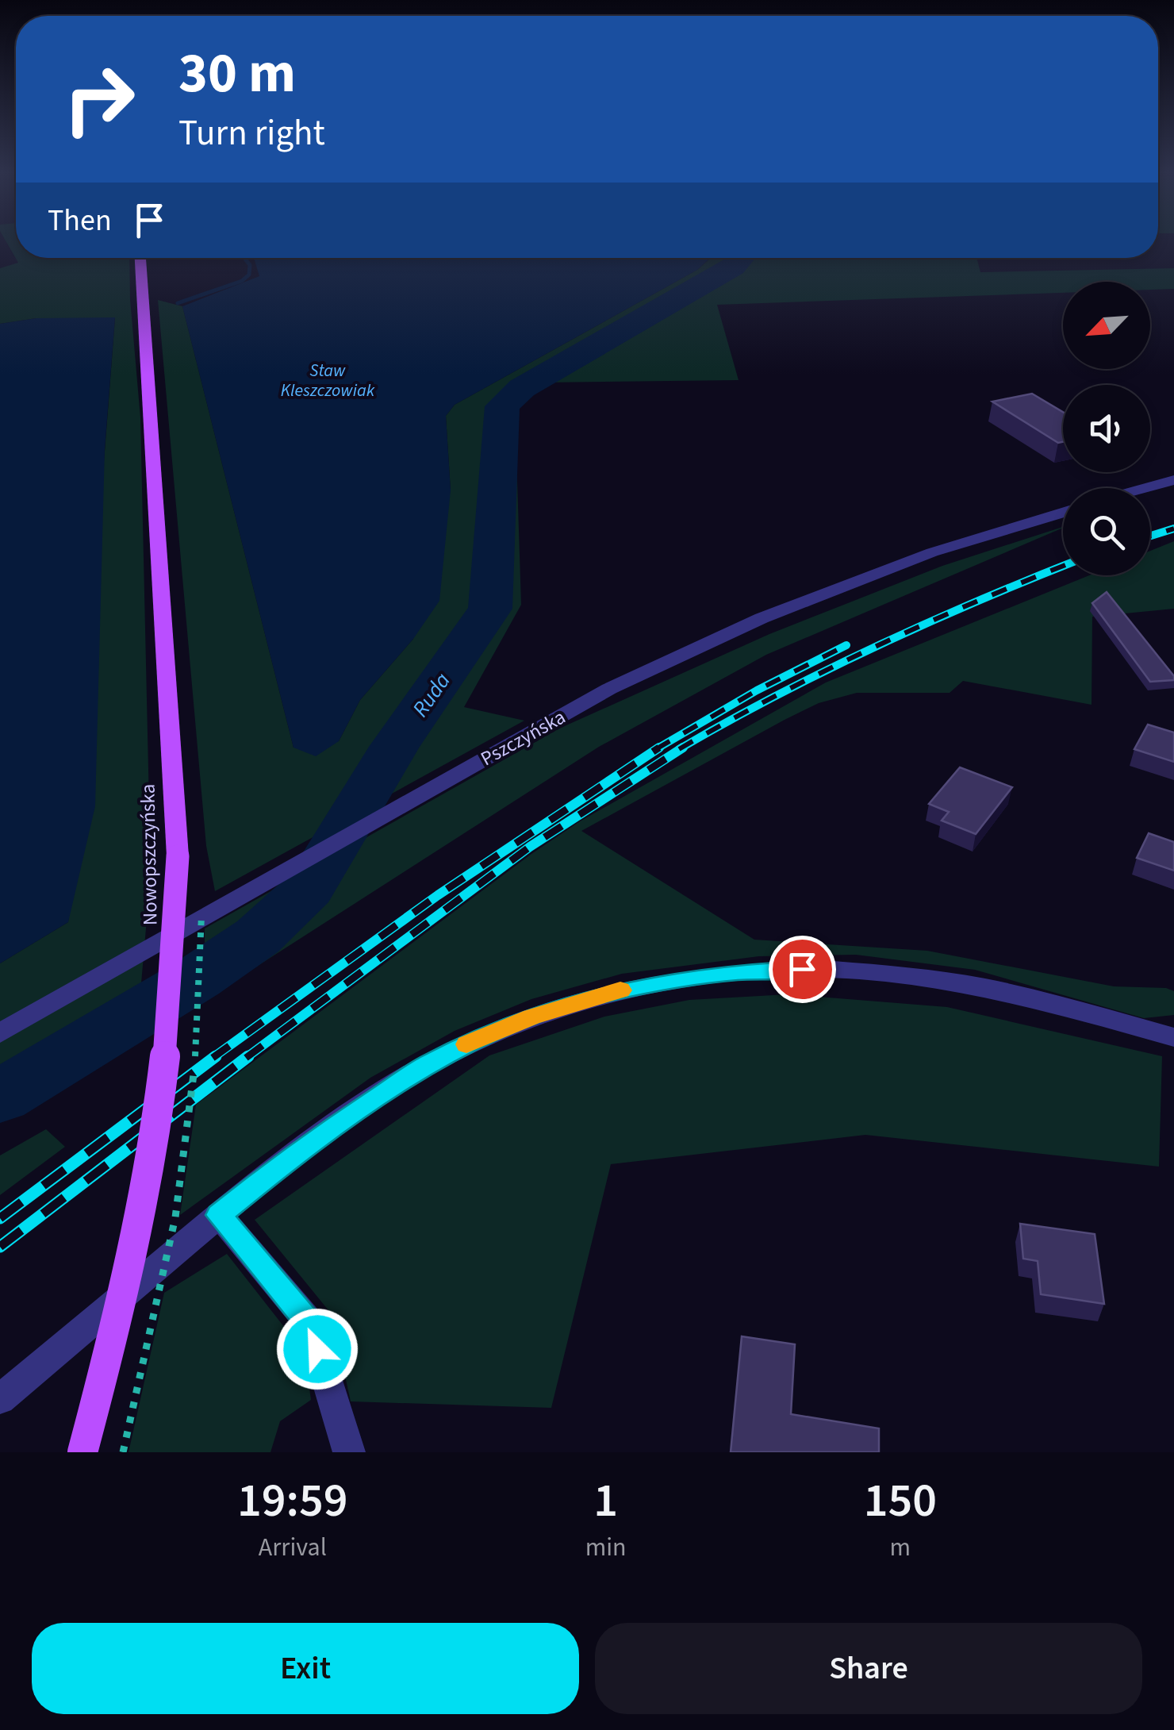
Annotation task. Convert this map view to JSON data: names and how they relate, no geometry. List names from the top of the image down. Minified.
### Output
{"streets":{"main road":["Nowopszczyńska"],"street":["Pszczyńska"]},"water":["Staw Kleszczowiak","Ruda"],"north":"bottom left","page":{"turn":["30 m","Turn right"],"then":"Then","eta":["19:59","Arrival","1","min","150","m"],"buttons":["Exit","Share"]}}
